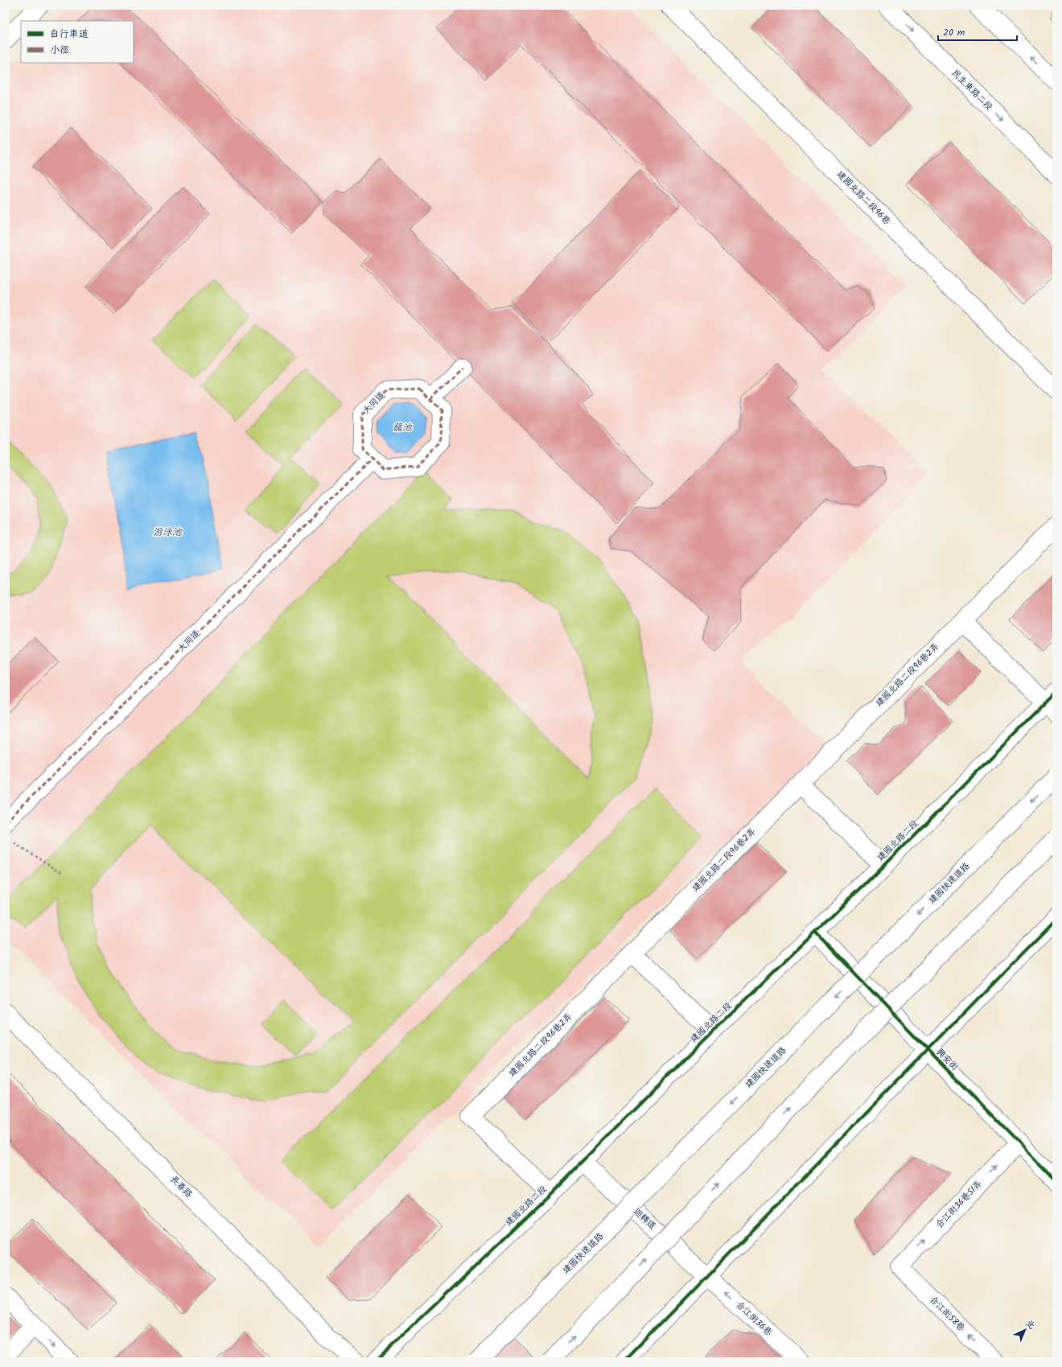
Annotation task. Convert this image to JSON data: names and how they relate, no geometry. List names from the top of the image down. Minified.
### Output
{"streets":{"main road":["民生東路二段","建國北路二段96巷","大同道","建國北路二段96巷2弄","建國北路二段","建國快速道路","興安街","長春路","合江街36巷51弄","迴轉道","合江街58巷","合江街36巷"]},"crossings":[["建國北路二段96巷2弄","建國北路二段"],["建國北路二段","興安街"],["建國北路二段","迴轉道"],["興安街","合江街36巷51弄"],["合江街36巷51弄","合江街58巷"],["迴轉道","合江街36巷"]],"one_way":["合江街58巷","合江街36巷"],"water":["龍池","游泳池"],"legend":["自行車道","小徑"],"scale_bar":"20 m","north":"top right"}
